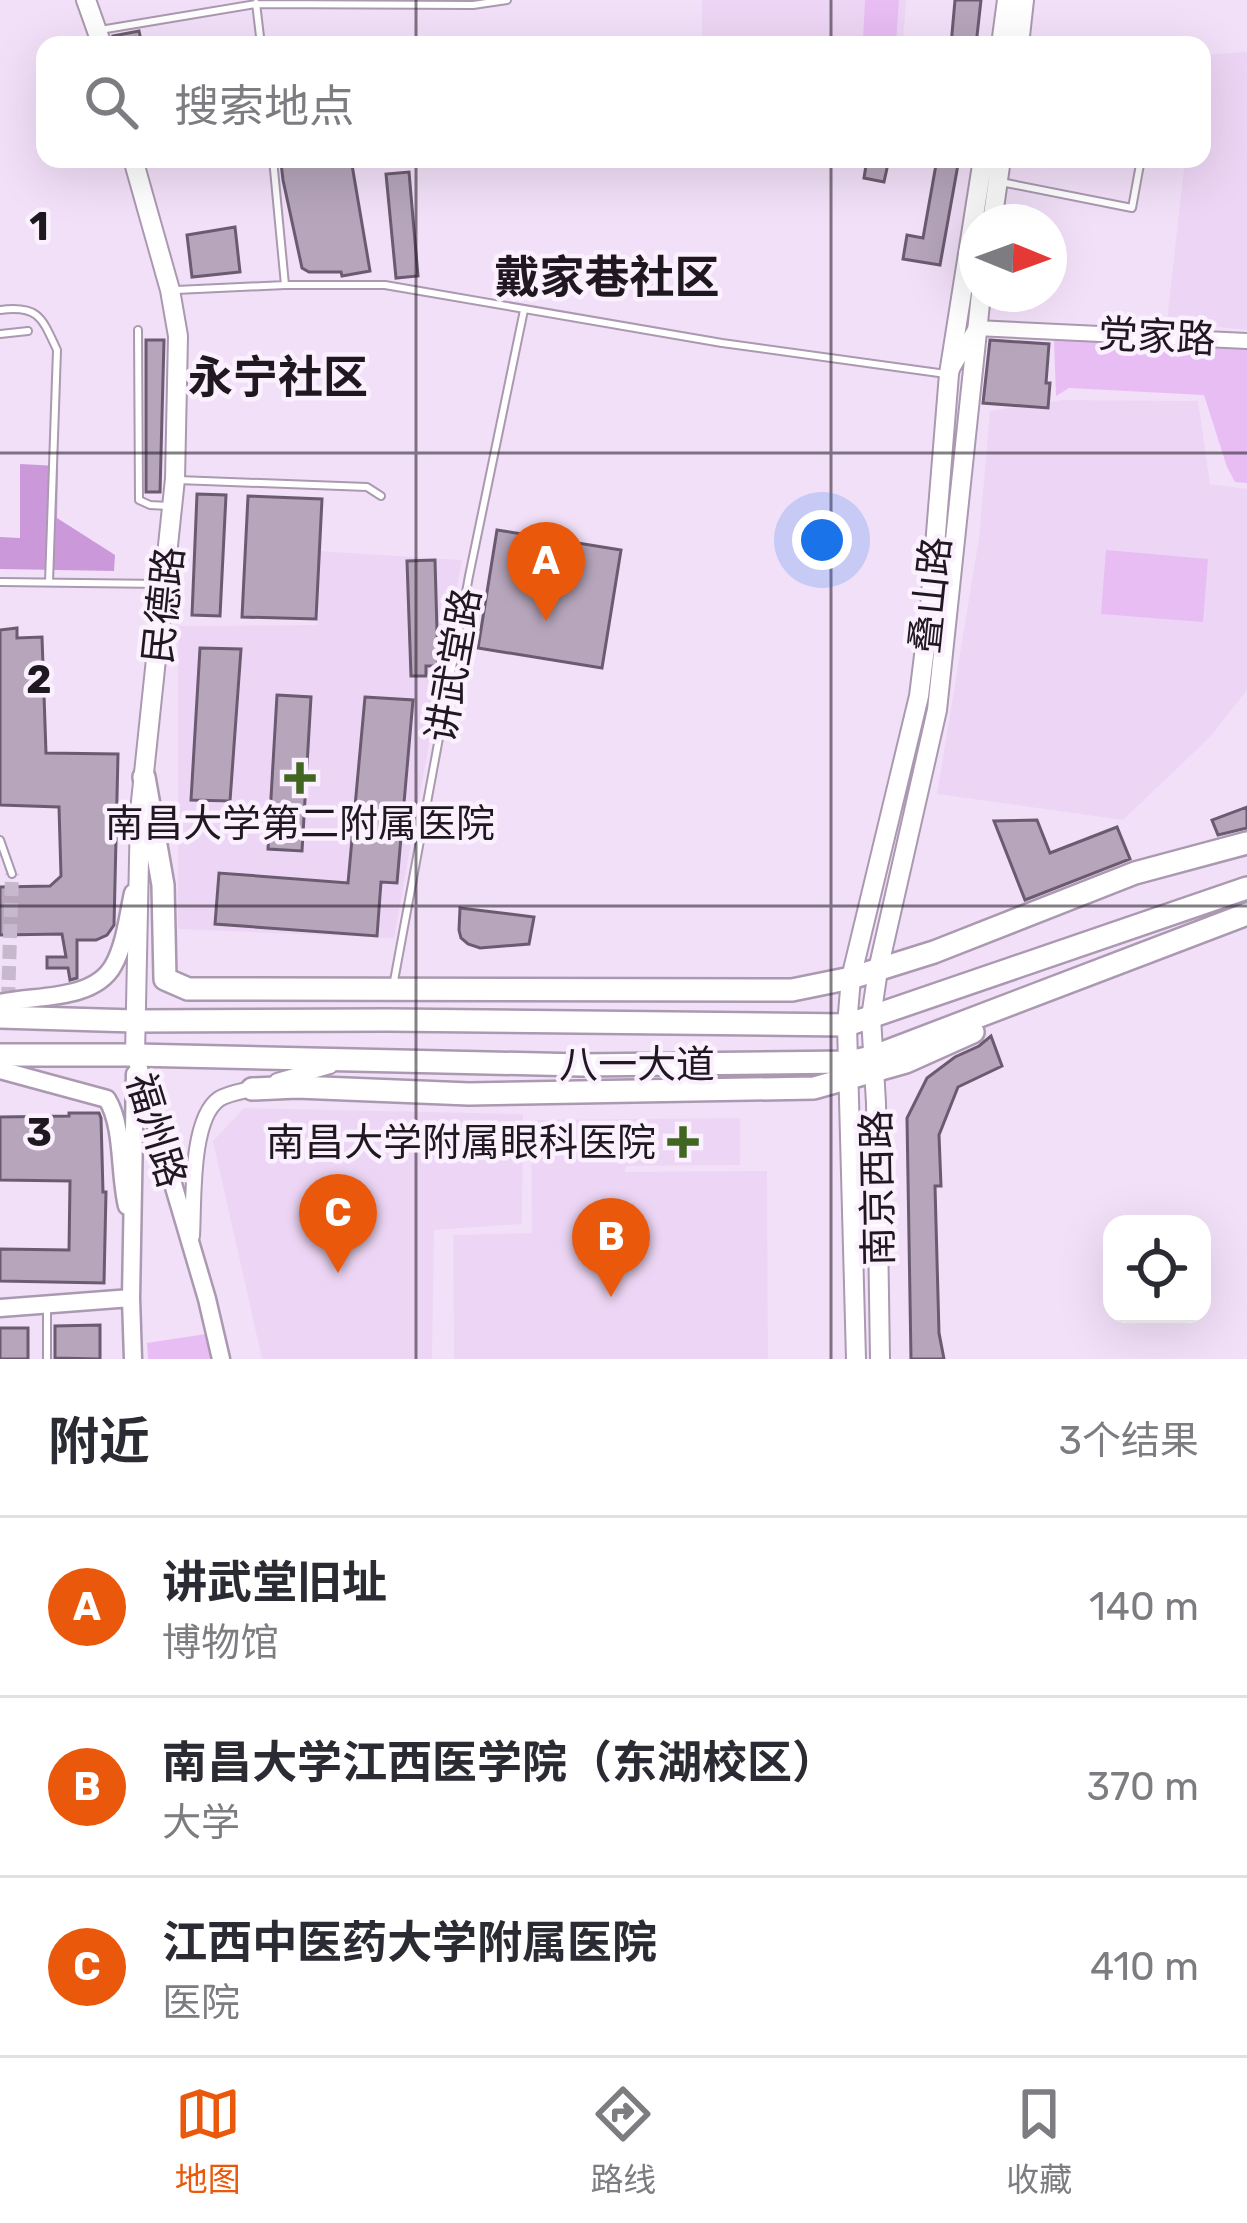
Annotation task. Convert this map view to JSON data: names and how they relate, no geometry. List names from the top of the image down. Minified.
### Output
{"streets":{"highway":["八一大道"],"main road":["叠山路","民德路","南京西路"],"street":["党家路","福州路"],"lane":["讲武堂路"]},"crossings":[["党家路","叠山路"],["叠山路","八一大道"],["叠山路","南京西路"],["民德路","八一大道"],["民德路","福州路"],["讲武堂路","八一大道"],["八一大道","福州路"],["八一大道","南京西路"]],"districts":["戴家巷社区","永宁社区"],"places":{"health":["南昌大学第二附属医院","南昌大学附属眼科医院"]},"north":"right","page":{"search":"搜索地点","pins":["A","C","B"],"heading":["附近","3个结果"],"list":[{"mark":"A","name":"讲武堂旧址","note":"博物馆","value":"140 m"},{"mark":"B","name":"南昌大学江西医学院（东湖校区）","note":"大学","value":"370 m"},{"mark":"C","name":"江西中医药大学附属医院","note":"医院","value":"410 m"}],"nav":["地图","路线","收藏"]},"grid":{"rows":["1","2","3"]}}
